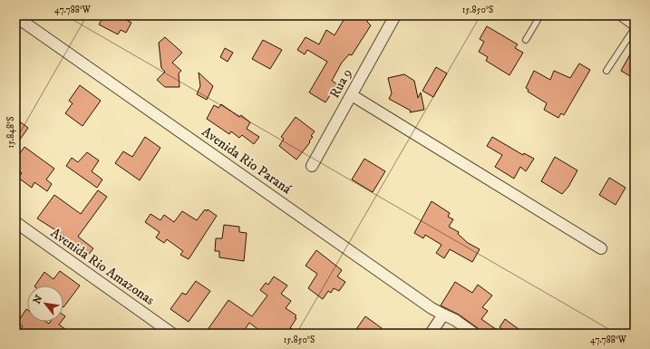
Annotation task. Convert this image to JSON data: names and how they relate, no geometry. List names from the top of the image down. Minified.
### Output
{"streets":{"street":["Rua 9","Avenida Rio Paraná","Avenida Rio Amazonas"]},"north":"top left","coordinates":["47.788°W","15.850°S","15.848°S"]}
